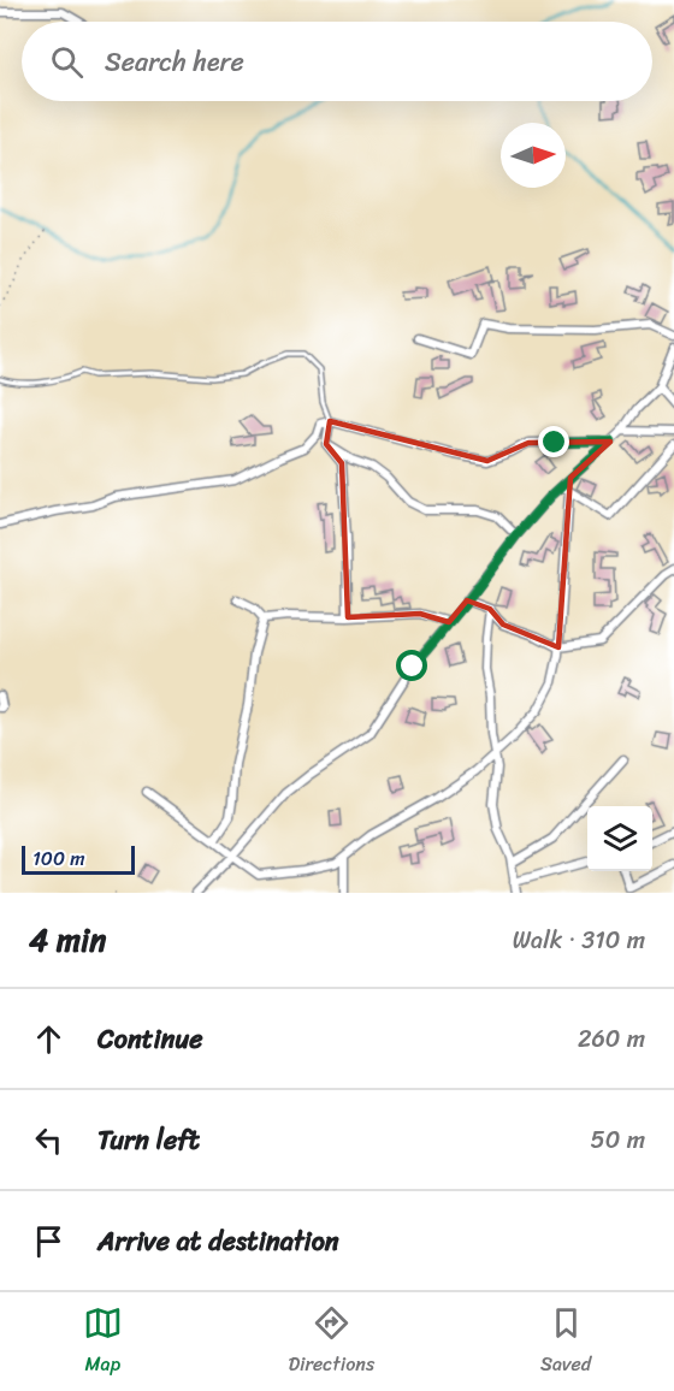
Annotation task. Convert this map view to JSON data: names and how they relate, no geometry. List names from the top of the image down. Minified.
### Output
{"scale_bar":"100 m","north":"right","page":{"search":"Search here","scale":"100 m","heading":["4 min","Walk · 310 m"],"list":[["Continue","260 m"],["Turn left","50 m"],"Arrive at destination"],"nav":["Map","Directions","Saved"]}}
